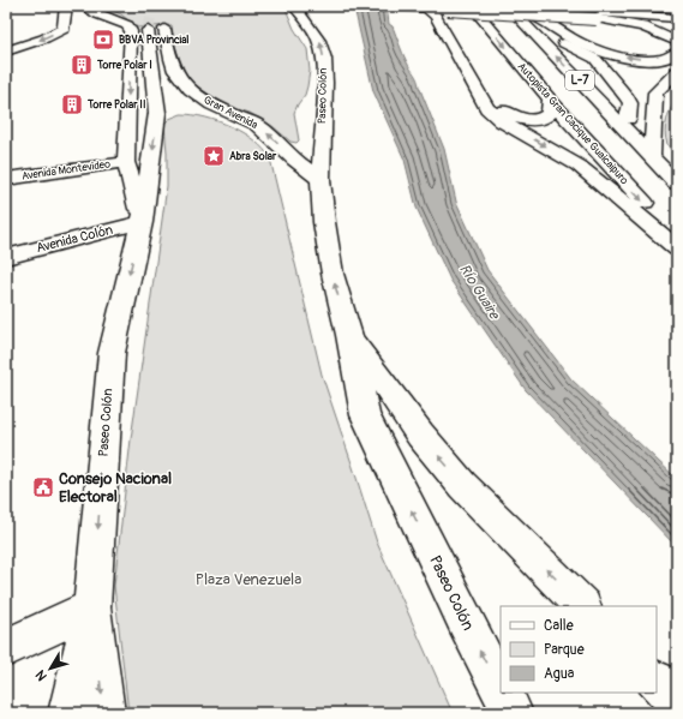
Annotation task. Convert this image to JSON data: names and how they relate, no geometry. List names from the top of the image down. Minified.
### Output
{"streets":{"main road":["L-7","Paseo Colón","Gran Avenida","Autopista Gran Cacique Guaicaipuro","Avenida Montevideo","Avenida Colón"]},"crossings":[["Paseo Colón","Gran Avenida"],["Paseo Colón","Avenida Colón"],["Gran Avenida","Avenida Colón"]],"water":["Río Guaire"],"parks":["Plaza Venezuela"],"places":{"bank":["BBVA Provincial"],"building":["Torre Polar I","Torre Polar II"],"place":["Abra Solar"],"public building":["Consejo Nacional Electoral"]},"legend":["Calle","Parque","Agua"],"north":"bottom left"}
